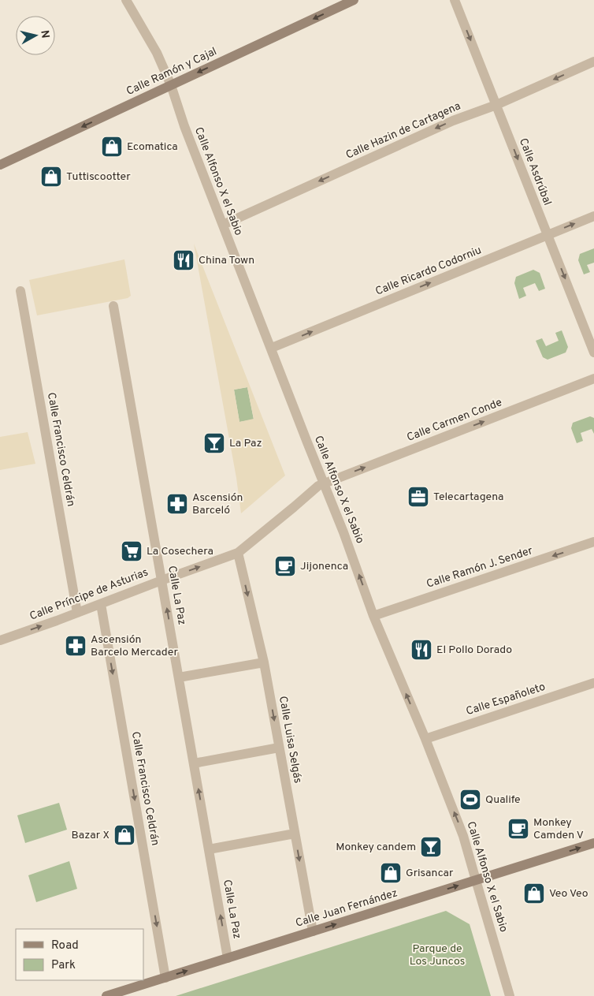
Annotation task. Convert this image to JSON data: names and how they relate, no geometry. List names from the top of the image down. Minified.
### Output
{"streets":{"main road":["Calle Ramón y Cajal","Calle Juan Fernández"],"street":["Calle Hazin de Cartagena","Calle Asdrúbal","Calle Alfonso X el Sabio","Calle Ricardo Codorniu","Calle Carmen Conde","Calle Francisco Celdrán","Calle Ramón J. Sender","Calle Príncipe de Asturias","Calle La Paz","Calle Españoleto","Calle Luisa Selgás"]},"crossings":[["Calle Ramón y Cajal","Calle Alfonso X el Sabio"],["Calle Hazin de Cartagena","Calle Asdrúbal"],["Calle Hazin de Cartagena","Calle Alfonso X el Sabio"],["Calle Asdrúbal","Calle Ricardo Codorniu"],["Calle Alfonso X el Sabio","Calle Ricardo Codorniu"],["Calle Alfonso X el Sabio","Calle Carmen Conde"],["Calle Alfonso X el Sabio","Calle Ramón J. Sender"],["Calle Alfonso X el Sabio","Calle Príncipe de Asturias"],["Calle Alfonso X el Sabio","Calle Españoleto"],["Calle Alfonso X el Sabio","Calle Juan Fernández"],["Calle Carmen Conde","Calle Príncipe de Asturias"],["Calle Francisco Celdrán","Calle Príncipe de Asturias"],["Calle Francisco Celdrán","Calle Juan Fernández"],["Calle Príncipe de Asturias","Calle La Paz"],["Calle Príncipe de Asturias","Calle Luisa Selgás"],["Calle La Paz","Calle Juan Fernández"],["Calle Luisa Selgás","Calle Juan Fernández"]],"one_way":["Calle Ramón y Cajal","Calle Hazin de Cartagena","Calle Asdrúbal","Calle Alfonso X el Sabio","Calle Ricardo Codorniu","Calle Carmen Conde","Calle Francisco Celdrán","Calle Ramón J. Sender","Calle Príncipe de Asturias","Calle La Paz","Calle Luisa Selgás","Calle Juan Fernández"],"parks":["Parque de Los Juncos"],"places":{"shop":["Ecomatica","Tuttiscootter","Bazar X","Grisancar","Veo Veo"],"restaurant":["China Town","El Pollo Dorado"],"bar":["La Paz","Monkey candem"],"office":["Telecartagena"],"pharmacy":["Ascensión Barceló","Ascensión Barcelo Mercader"],"supermarket":["La Cosechera"],"cafe":["Jijonenca","Monkey Camden V"],"sports":["Qualife"]},"legend":["Road","Park"],"north":"right"}
